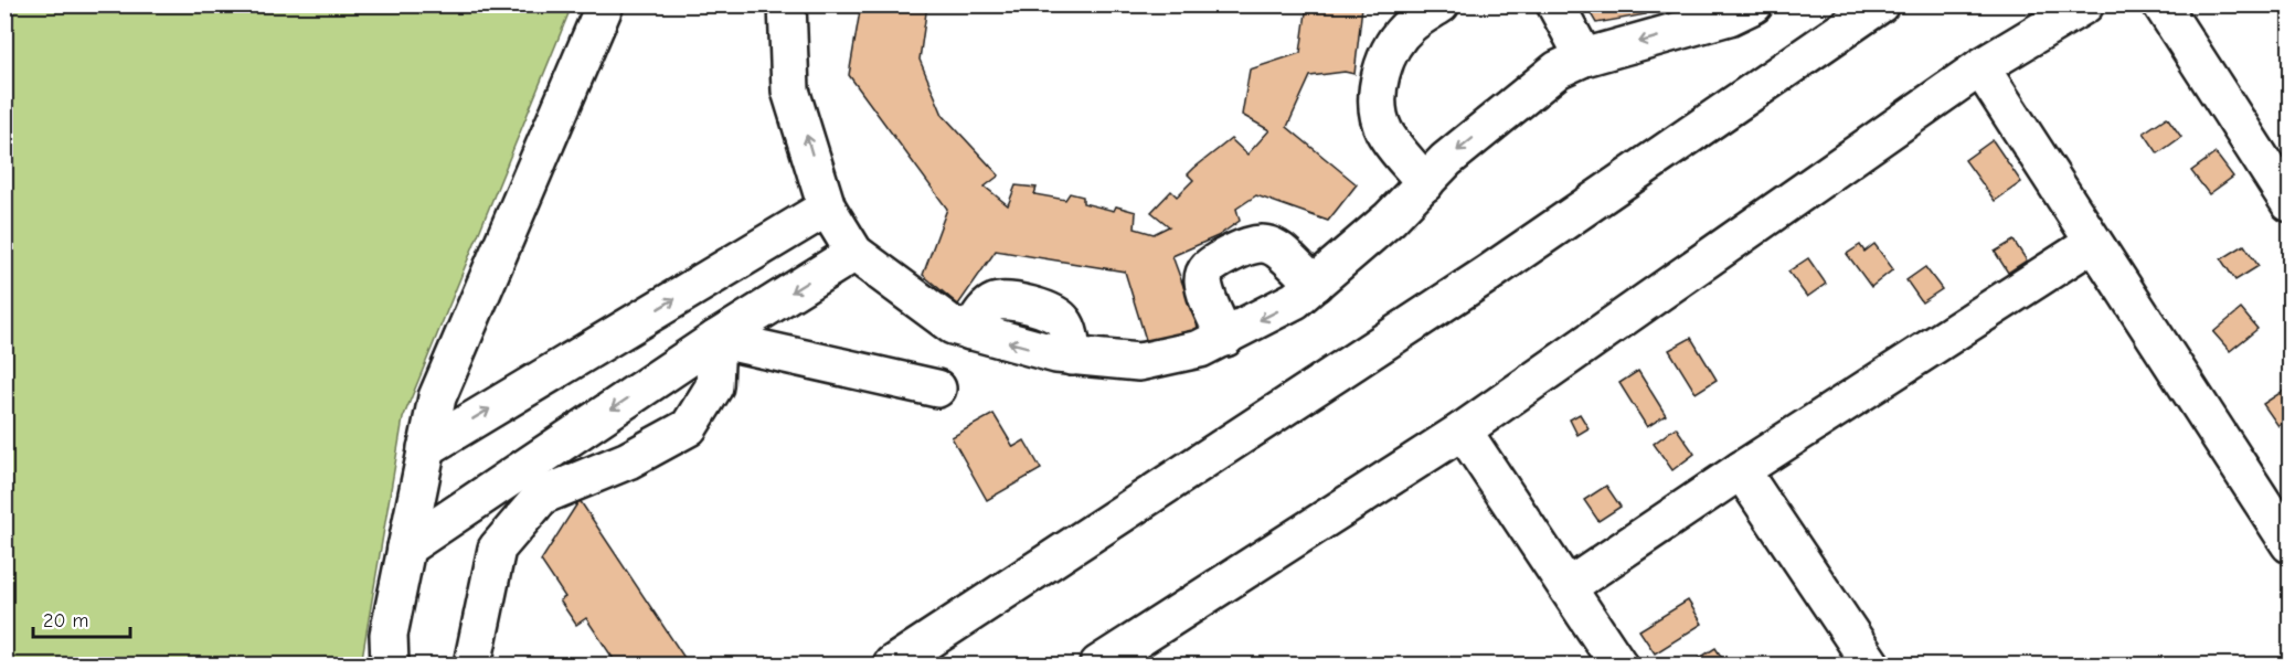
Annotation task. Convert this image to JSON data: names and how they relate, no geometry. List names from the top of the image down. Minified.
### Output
{"scale_bar":"20 m"}
